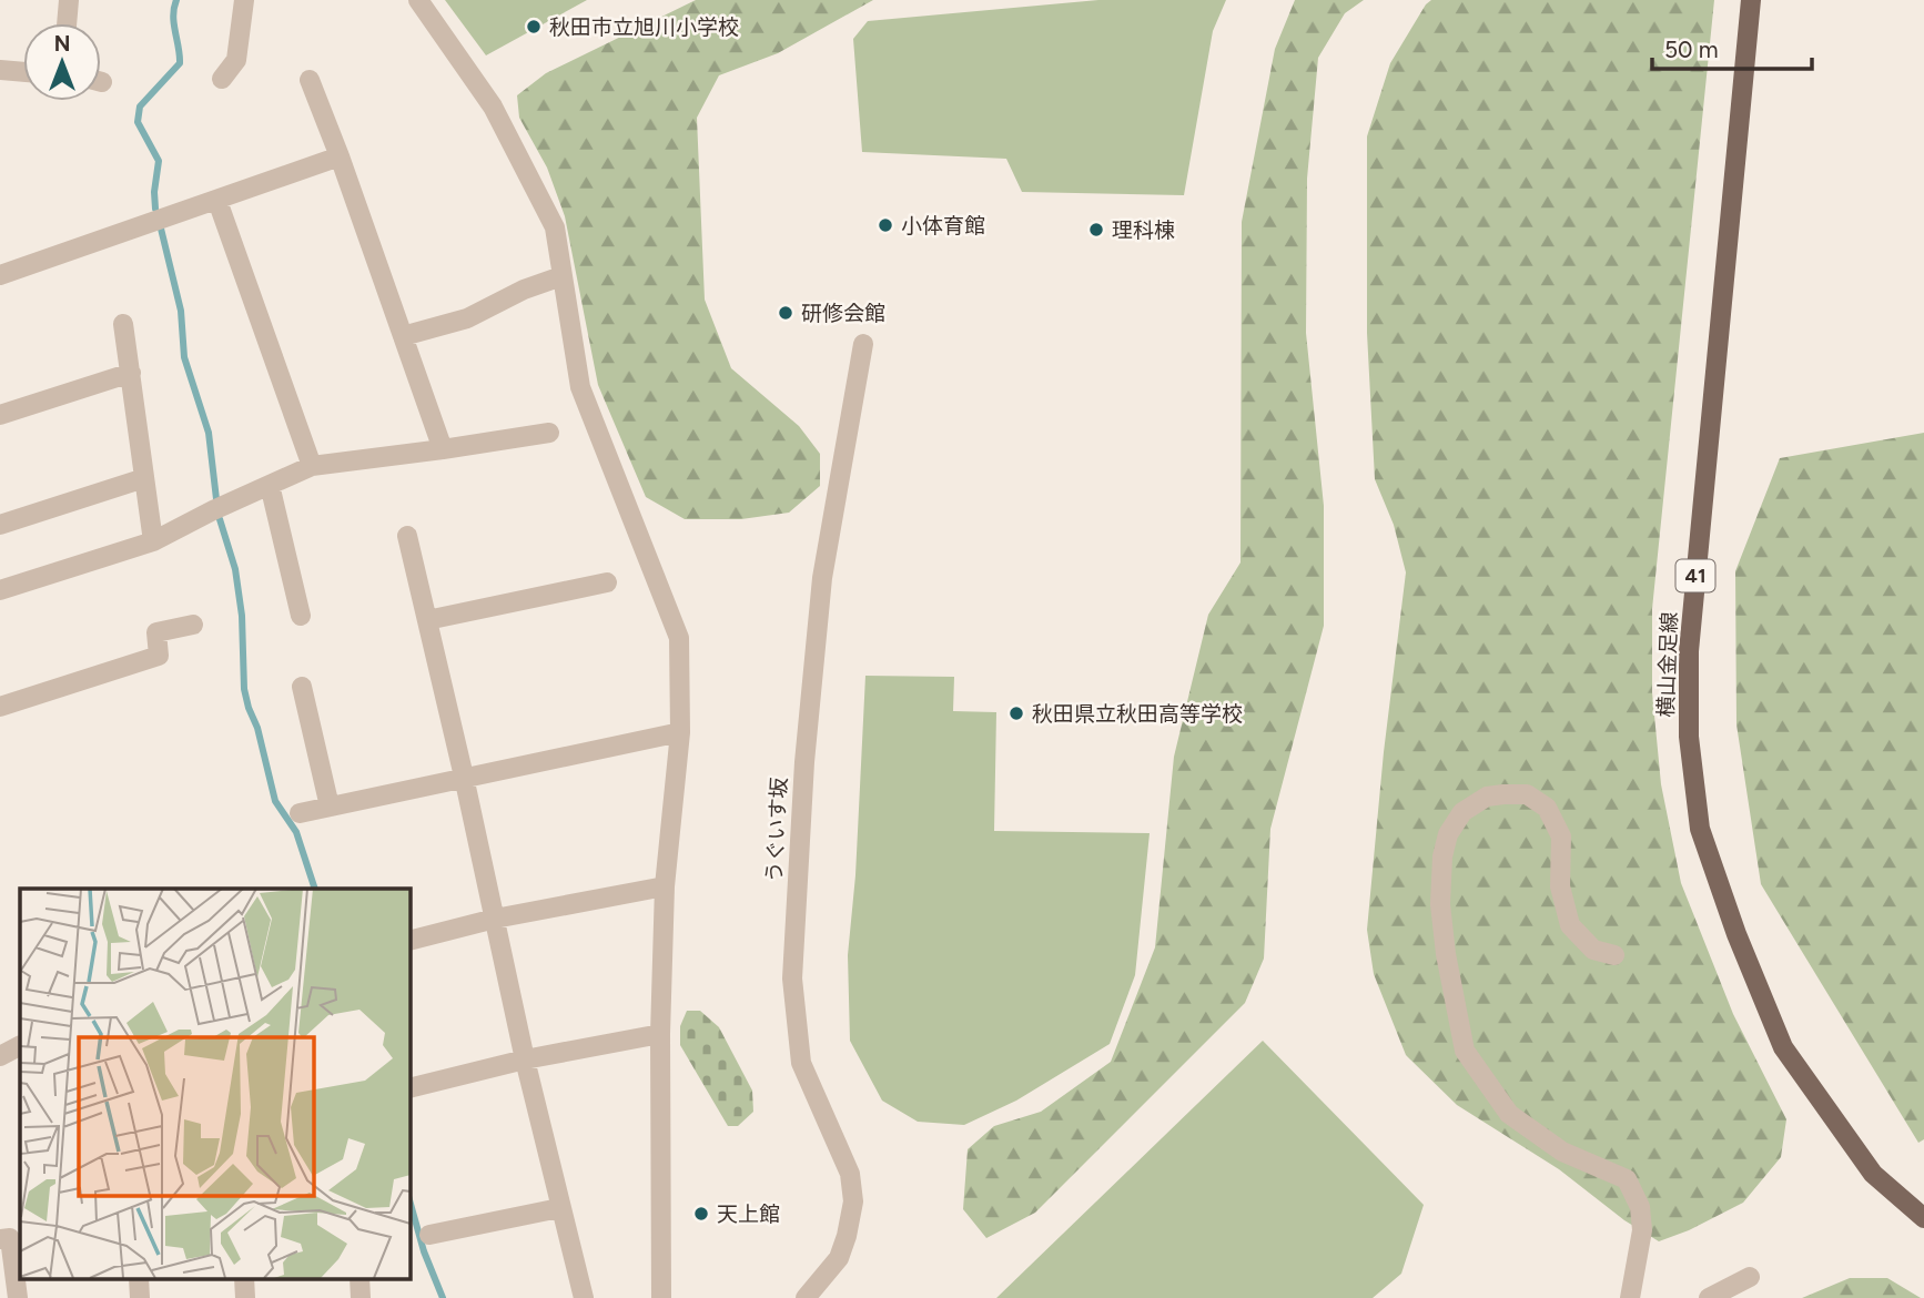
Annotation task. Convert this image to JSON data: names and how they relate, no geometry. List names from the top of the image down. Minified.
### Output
{"streets":{"main road":["41","横山金足線"],"street":["うぐいす坂"]},"places":["秋田市立旭川小学校","小体育館","理科棟","研修会館","秋田県立秋田高等学校","天上館"],"scale_bar":"50 m","north":"top"}
